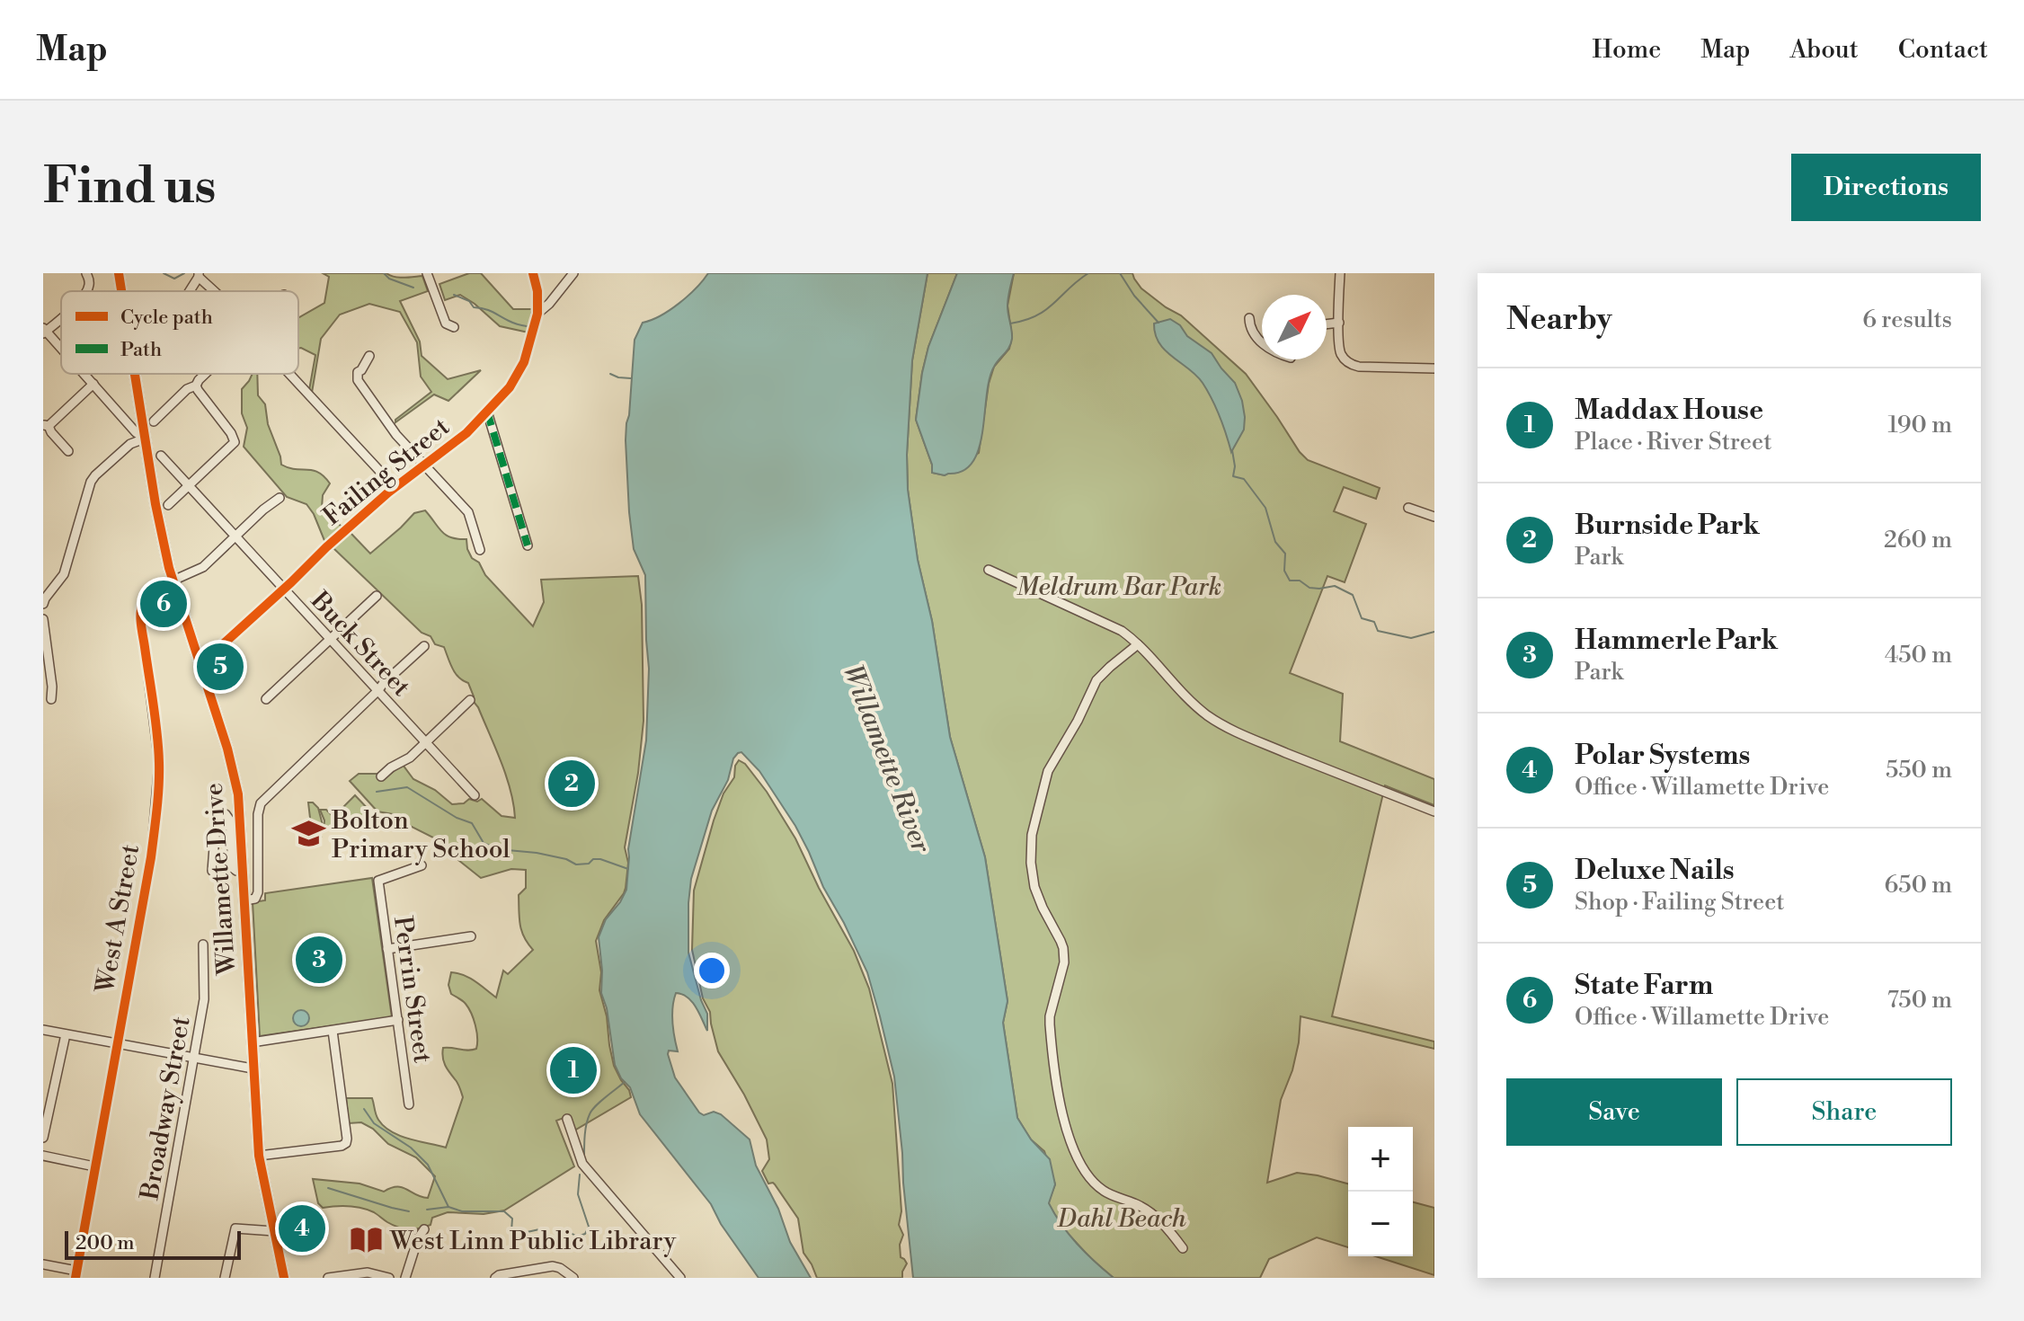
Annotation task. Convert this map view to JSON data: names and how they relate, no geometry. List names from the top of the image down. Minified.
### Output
{"streets":{"main road":["Willamette Drive"],"street":["Failing Street","Buck Street","West A Street","Perrin Street","Broadway Street"]},"crossings":[["Failing Street","Buck Street"],["Failing Street","Willamette Drive"],["Buck Street","West A Street"],["Willamette Drive","West A Street"]],"water":["Willamette River"],"parks":["Meldrum Bar Park","Dahl Beach"],"places":{"school or university":["Bolton Primary School"],"library":["West Linn Public Library"]},"legend":["Cycle path","Path"],"scale_bar":"200 m","north":"top right","page":{"header":"Map","nav":["Home","Map","About","Contact"],"buttons":["Directions",["Save","Share"]],"title":"Find us","heading":["Nearby","6 results"],"list":[{"mark":"1","name":"Maddax House","note":"Place · River Street","value":"190 m"},{"mark":"2","name":"Burnside Park","note":"Park","value":"260 m"},{"mark":"3","name":"Hammerle Park","note":"Park","value":"450 m"},{"mark":"4","name":"Polar Systems","note":"Office · Willamette Drive","value":"550 m"},{"mark":"5","name":"Deluxe Nails","note":"Shop · Failing Street","value":"650 m"},{"mark":"6","name":"State Farm","note":"Office · Willamette Drive","value":"750 m"}],"pins":["6","5","2","3","1","4"],"map_buttons":["+","−"],"scale":"200 m"}}
